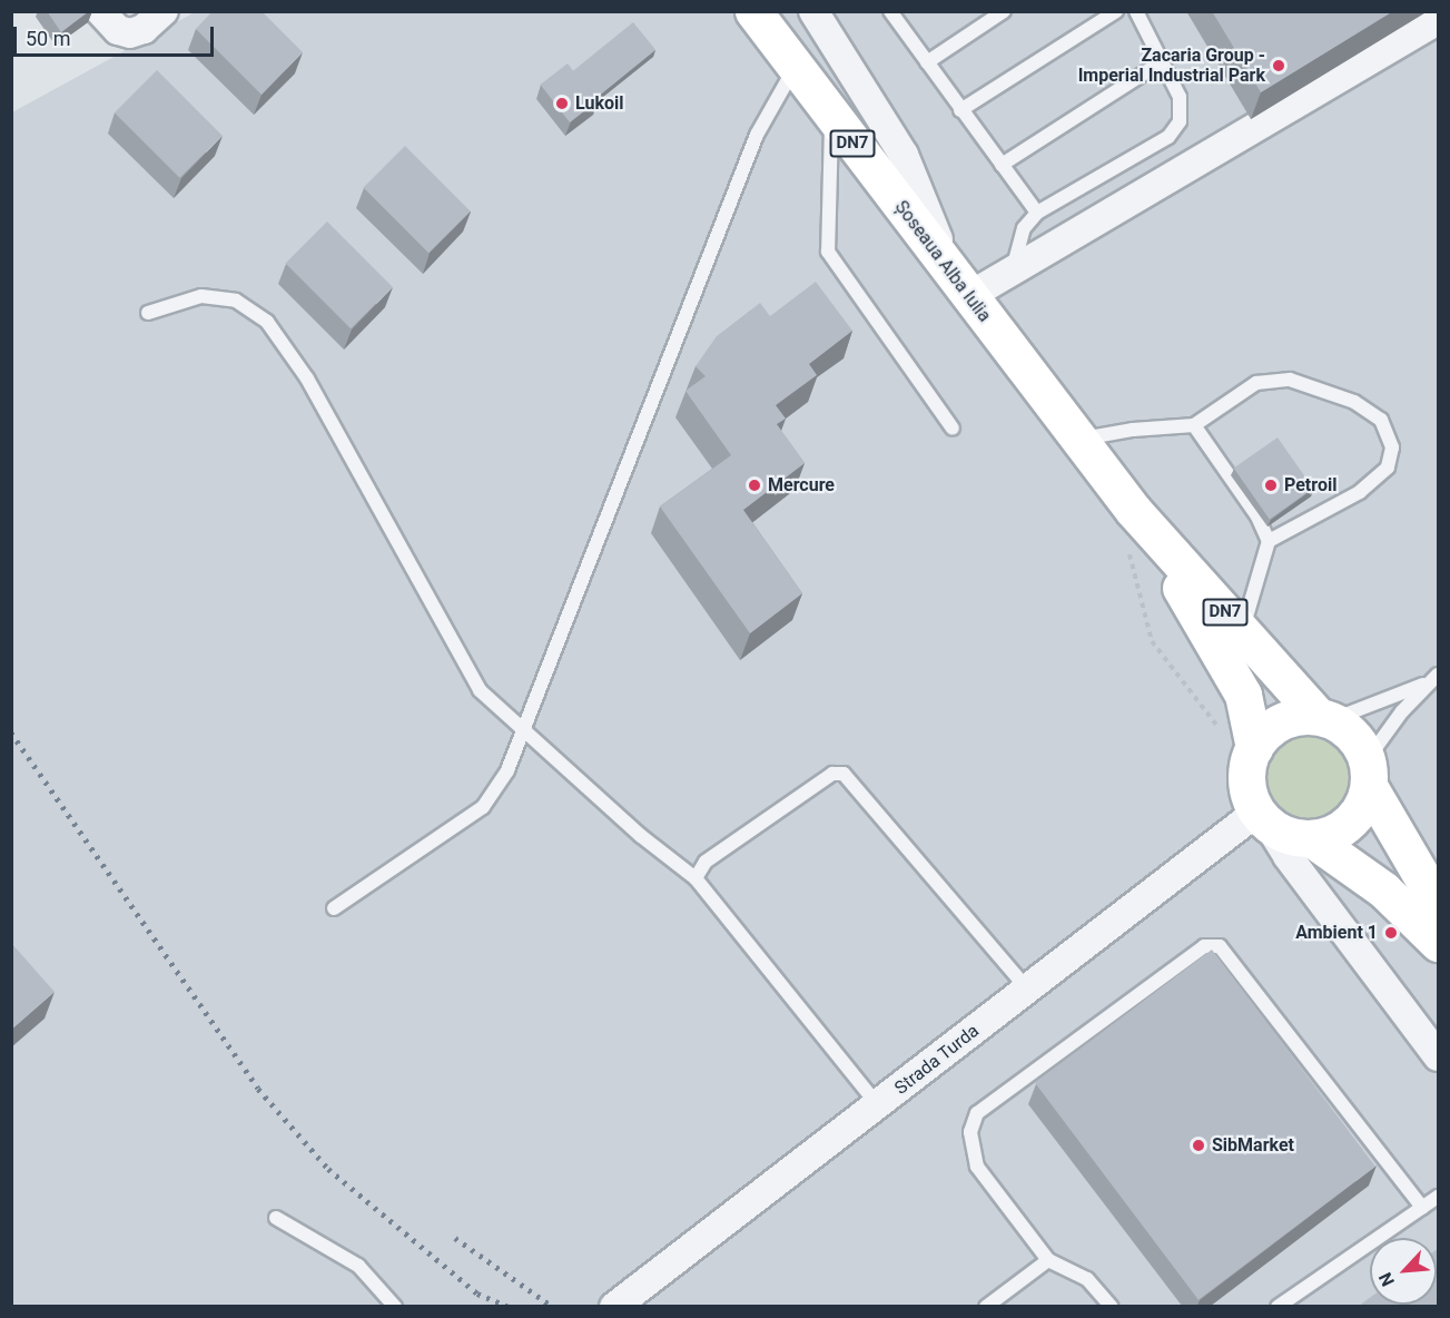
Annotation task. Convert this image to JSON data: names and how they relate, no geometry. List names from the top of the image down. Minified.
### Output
{"streets":{"main road":["DN7","Șoseaua Alba Iulia"],"street":["Strada Turda"]},"crossings":[["DN7","Șoseaua Alba Iulia"],["DN7","Strada Turda"],["Șoseaua Alba Iulia","Strada Turda"]],"places":["Zacaria Group - Imperial Industrial Park","Lukoil","Mercure","Petroil","Ambient 1","SibMarket"],"scale_bar":"50 m","north":"bottom left"}
